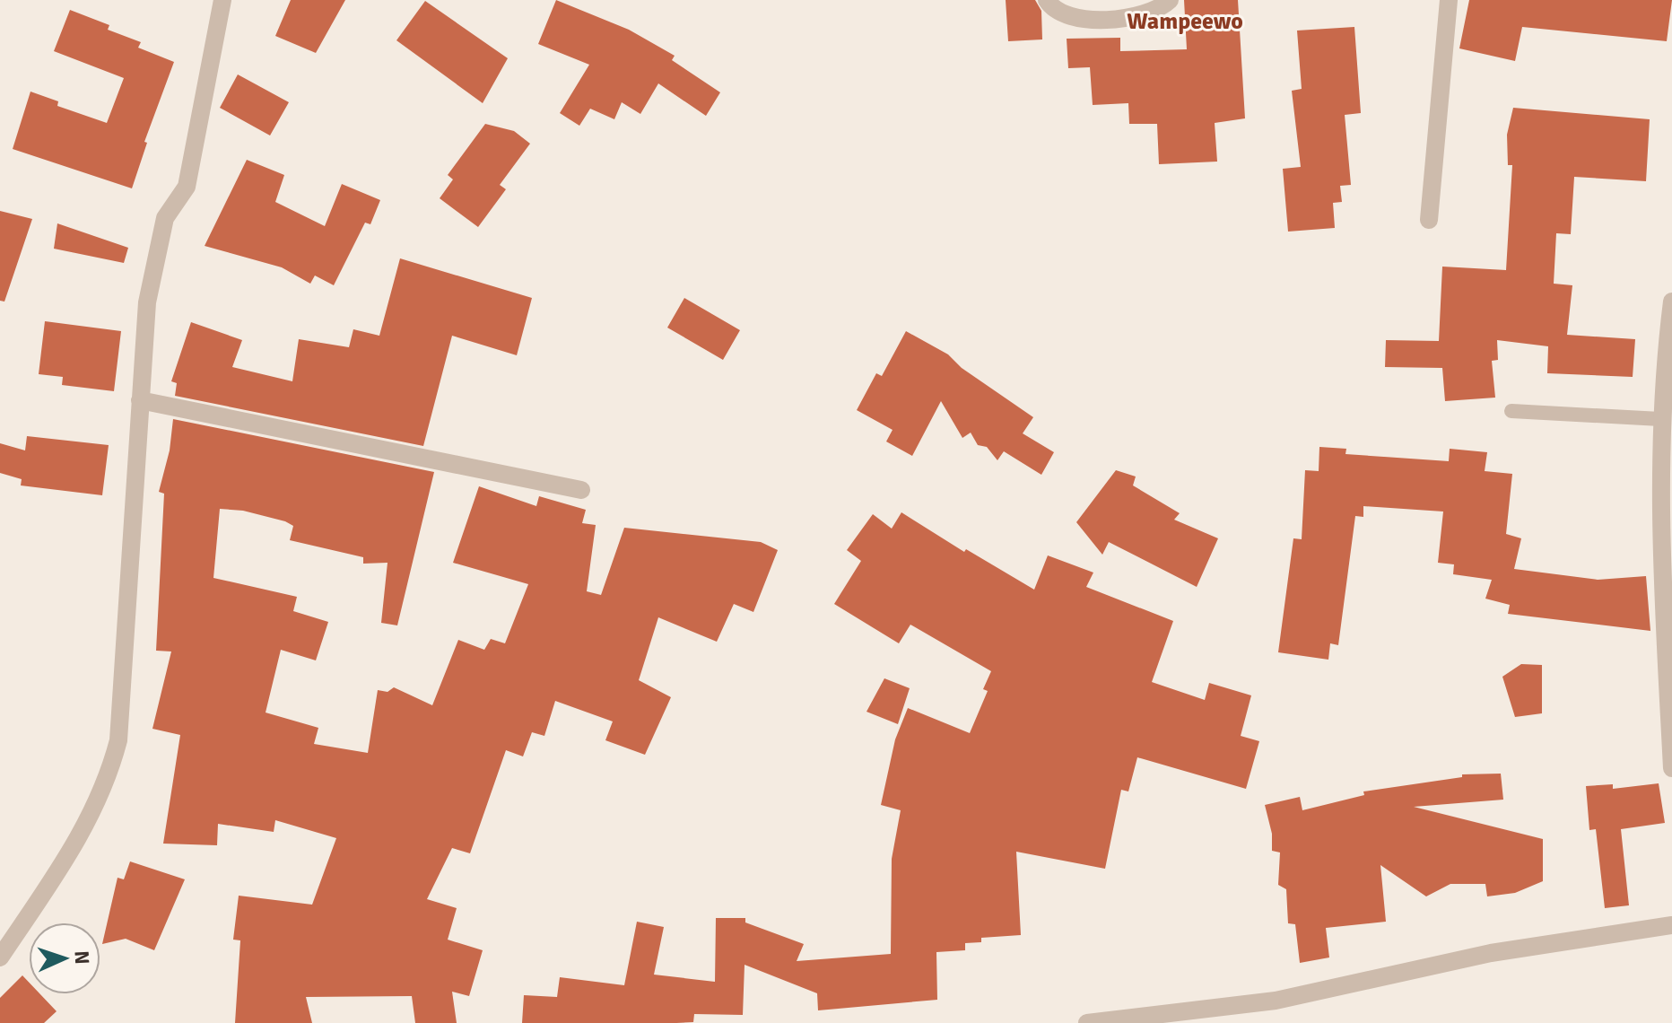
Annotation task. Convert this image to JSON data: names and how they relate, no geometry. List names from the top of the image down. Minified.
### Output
{"districts":["Wampeewo"],"north":"right"}
